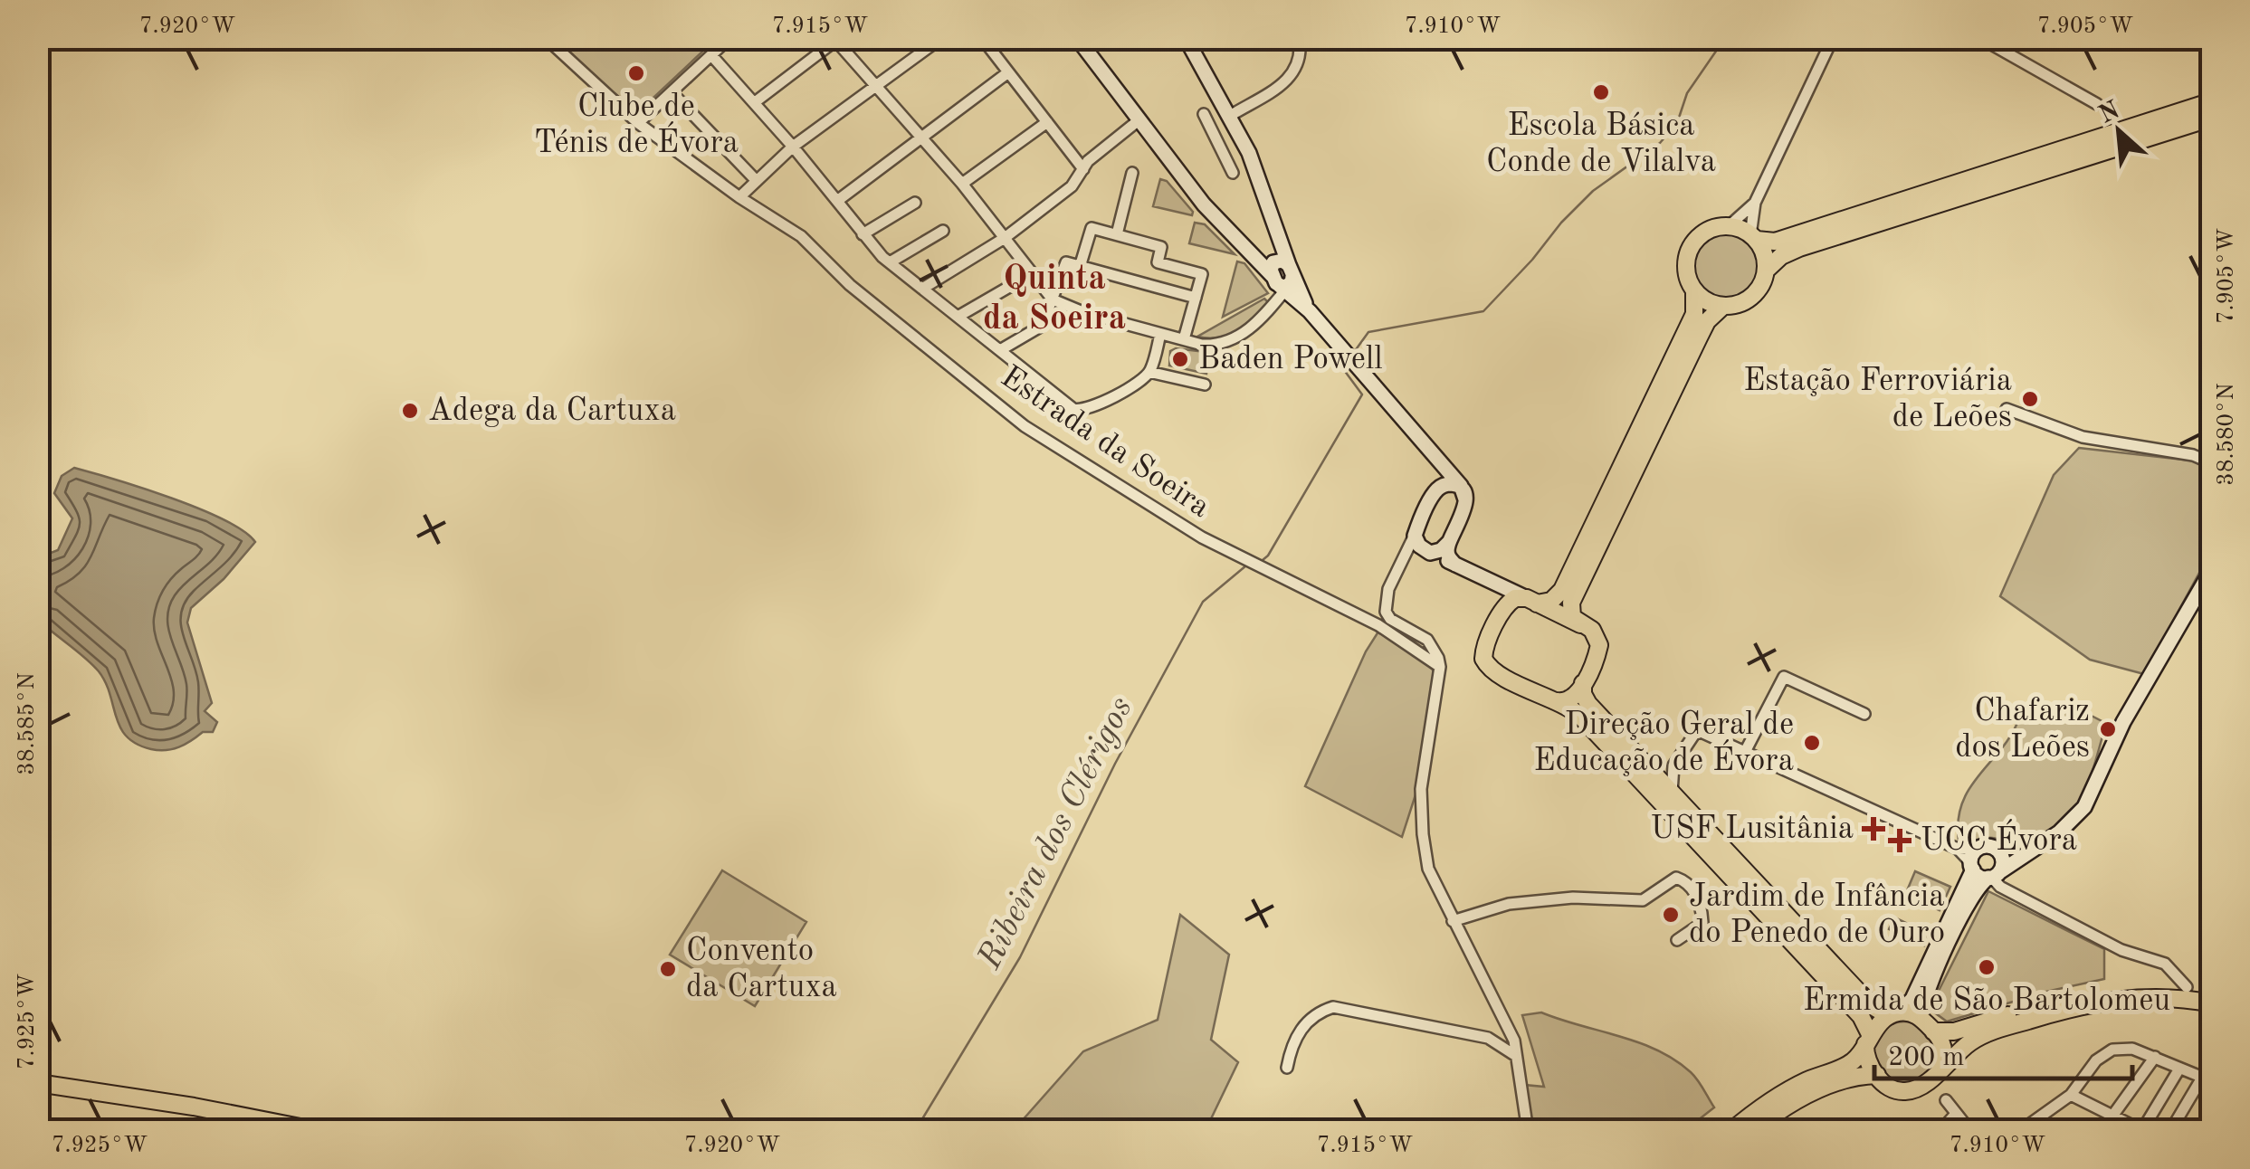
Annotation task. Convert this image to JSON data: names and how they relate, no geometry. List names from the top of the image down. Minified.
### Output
{"streets":{"street":["Estrada da Soeira"]},"districts":["Quinta da Soeira"],"water":["Ribeira dos Clérigos"],"places":{"other":["Clube de Ténis de Évora","Escola Básica Conde de Vilalva","Baden Powell","Estação Ferroviária de Leões","Adega da Cartuxa","Chafariz dos Leões","Direção Geral de Educação de Évora","Jardim de Infância do Penedo de Ouro","Ermida de São Bartolomeu","Convento da Cartuxa"],"health":["USF Lusitânia","UCC Évora"]},"scale_bar":"200 m","north":"top left","coordinates":["7.920°W","7.915°W","7.910°W","7.905°W","38.580°N","38.585°N","7.925°W"]}
